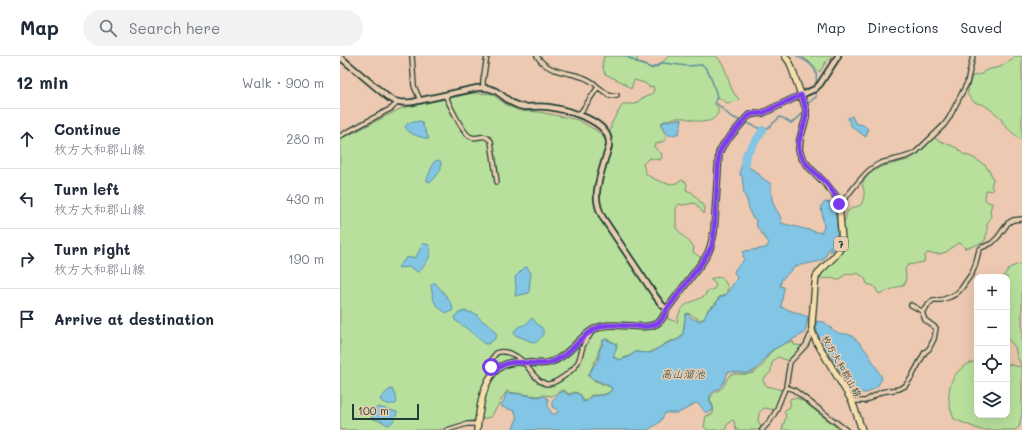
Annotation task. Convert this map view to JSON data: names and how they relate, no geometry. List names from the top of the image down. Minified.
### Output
{"streets":{"main road":["7","枚方大和郡山線"]},"water":["高山溜池"],"scale_bar":"100 m","page":{"header":"Map","search":"Search here","nav":["Map","Directions","Saved"],"heading":["12 min","Walk · 900 m"],"list":[["Continue","枚方大和郡山線","280 m"],["Turn left","枚方大和郡山線","430 m"],["Turn right","枚方大和郡山線","190 m"],"Arrive at destination"],"map_buttons":["+","−"],"scale":"100 m"}}
